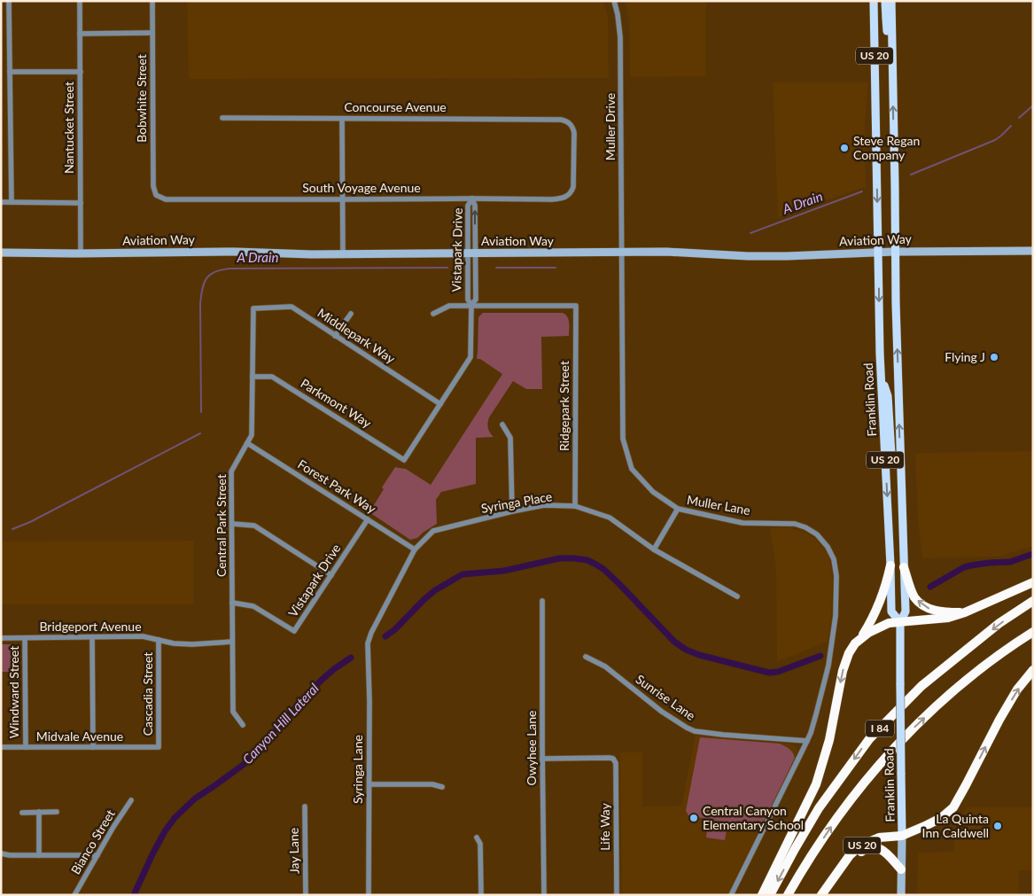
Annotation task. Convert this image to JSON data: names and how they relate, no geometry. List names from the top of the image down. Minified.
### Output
{"streets":{"highway":["US 20","I 84"],"main road":["Franklin Road"],"street":["Bobwhite Street","Concourse Avenue","Muller Drive","Nantucket Street","South Voyage Avenue","Aviation Way","Vistapark Drive","Middlepark Way","Parkmont Way","Ridgepark Street","Forest Park Way","Syringa Place","Muller Lane","Central Park Street","Bridgeport Avenue","Windward Street","Cascadia Street","Sunrise Lane","Midvale Avenue","Owyhee Lane","Syringa Lane","Life Way","Bianco Street","Jay Lane"]},"crossings":[["US 20","Aviation Way"],["US 20","Franklin Road"],["Bobwhite Street","South Voyage Avenue"],["Concourse Avenue","South Voyage Avenue"],["Muller Drive","Aviation Way"],["Muller Drive","Muller Lane"],["Nantucket Street","Aviation Way"],["South Voyage Avenue","Vistapark Drive"],["Aviation Way","Vistapark Drive"],["Aviation Way","Franklin Road"],["Aviation Way","Muller Lane"],["Vistapark Drive","Middlepark Way"],["Vistapark Drive","Parkmont Way"],["Vistapark Drive","Ridgepark Street"],["Vistapark Drive","Forest Park Way"],["Vistapark Drive","Central Park Street"],["Middlepark Way","Central Park Street"],["Parkmont Way","Central Park Street"],["Ridgepark Street","Syringa Place"],["Forest Park Way","Syringa Place"],["Forest Park Way","Central Park Street"],["Syringa Place","Syringa Lane"],["Muller Lane","Sunrise Lane"],["Central Park Street","Bridgeport Avenue"],["Bridgeport Avenue","Windward Street"],["Bridgeport Avenue","Cascadia Street"],["Windward Street","Midvale Avenue"],["Cascadia Street","Midvale Avenue"],["Owyhee Lane","Life Way"]],"water":["A Drain","Canyon Hill Lateral"],"places":["Steve Regan Company","Flying J","Central Canyon Elementary School","La Quinta Inn Caldwell"]}
